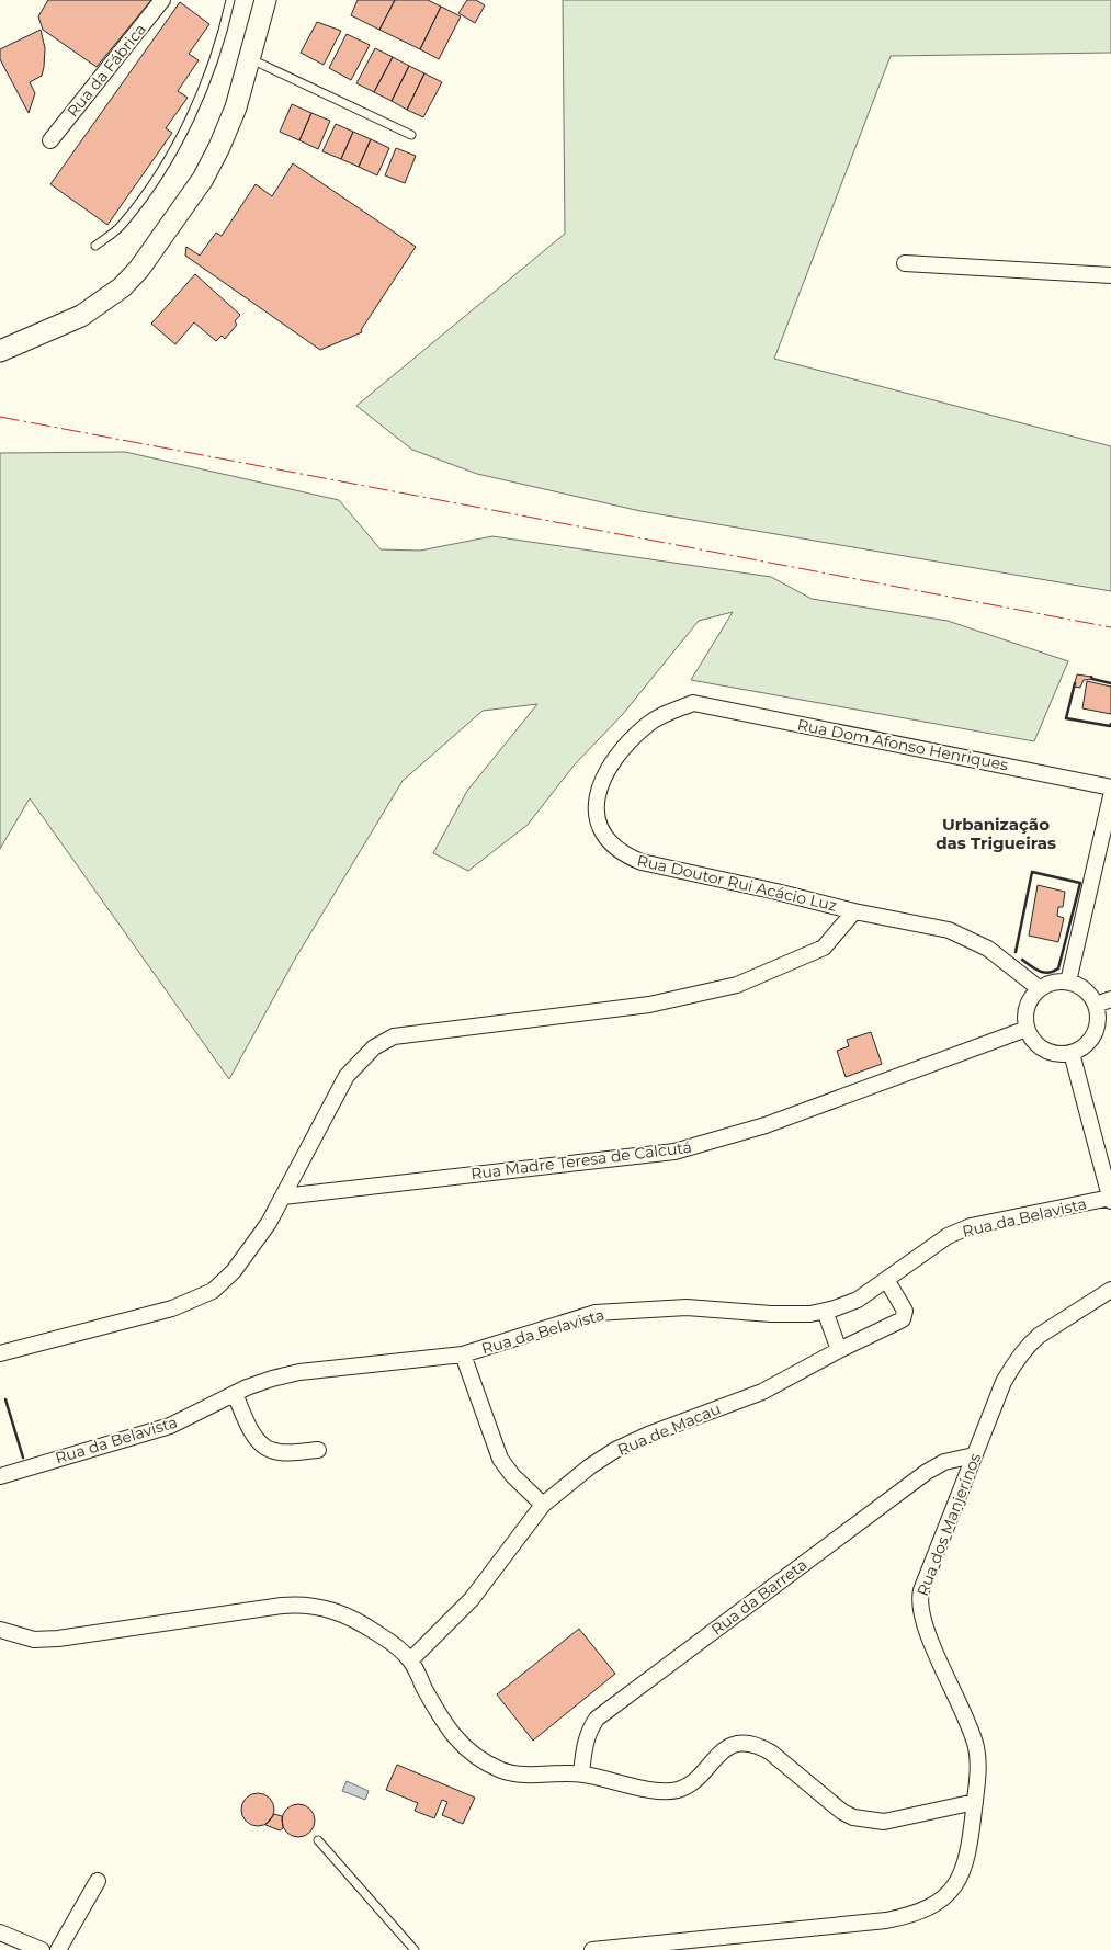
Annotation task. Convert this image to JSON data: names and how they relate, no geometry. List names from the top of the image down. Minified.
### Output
{"streets":{"street":["Rua da Fábrica","Rua Dom Afonso Henriques","Rua Doutor Rui Acácio Luz","Rua Madre Teresa de Calcutá","Rua da Belavista","Rua de Macau","Rua dos Manjerinos","Rua da Barreta"]},"crossings":[["Rua Dom Afonso Henriques","Rua Doutor Rui Acácio Luz"],["Rua Doutor Rui Acácio Luz","Rua Madre Teresa de Calcutá"],["Rua da Belavista","Rua de Macau"],["Rua dos Manjerinos","Rua da Barreta"]],"districts":["Urbanização das Trigueiras"]}
